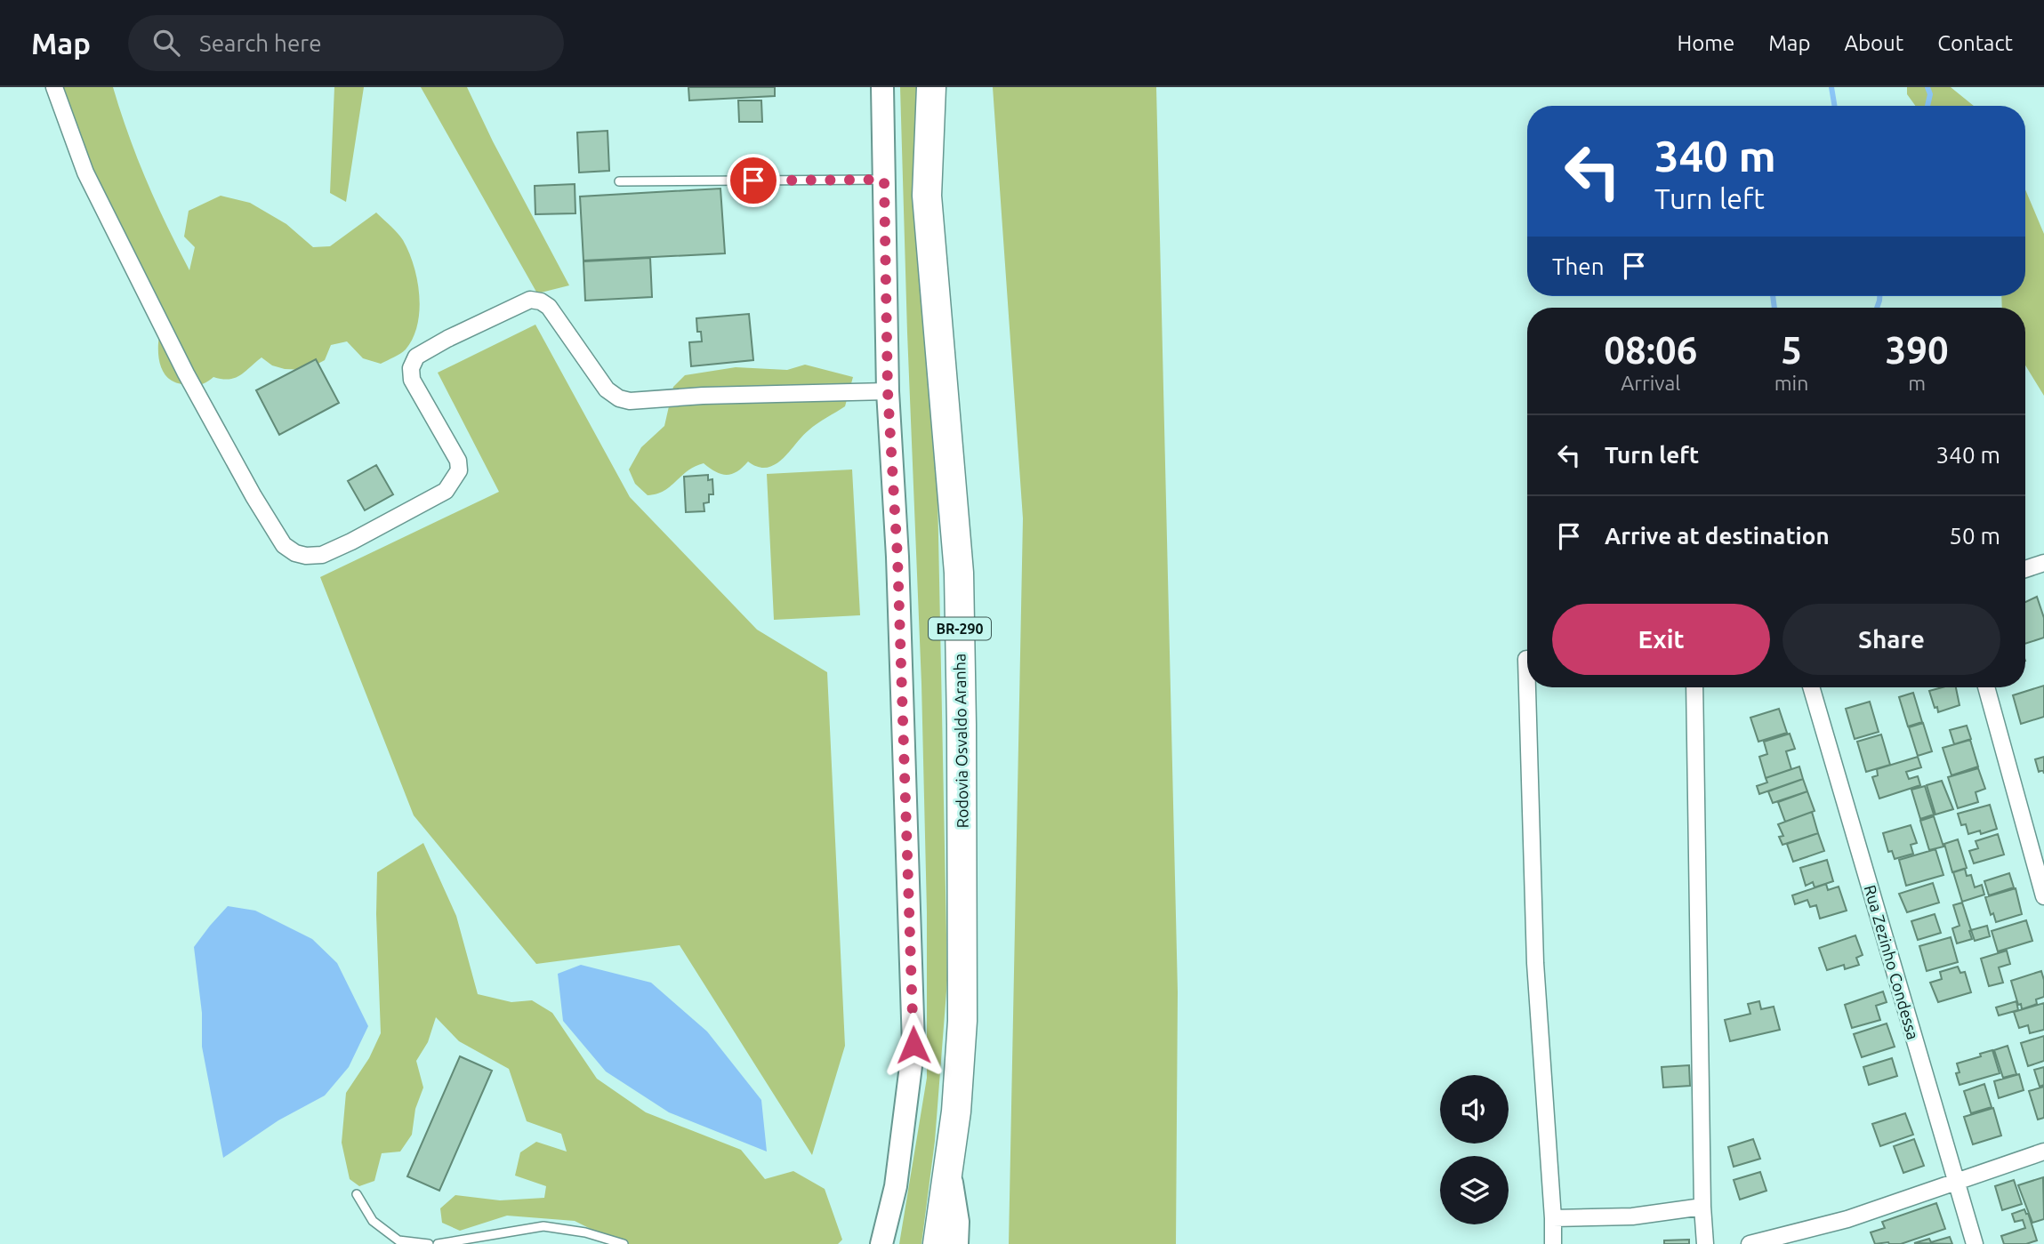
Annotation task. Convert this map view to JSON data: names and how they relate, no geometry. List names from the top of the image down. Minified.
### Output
{"streets":{"highway":["BR-290","Rodovia Osvaldo Aranha"],"street":["Rua Zezinho Condessa"]},"page":{"header":"Map","search":"Search here","nav":["Home","Map","About","Contact"],"turn":["340 m","Turn left"],"then":"Then","eta":["08:06","Arrival","5","min","390","m"],"list":[{"name":"Turn left","value":"340 m"},{"name":"Arrive at destination","value":"50 m"}],"buttons":["Exit","Share"]}}
